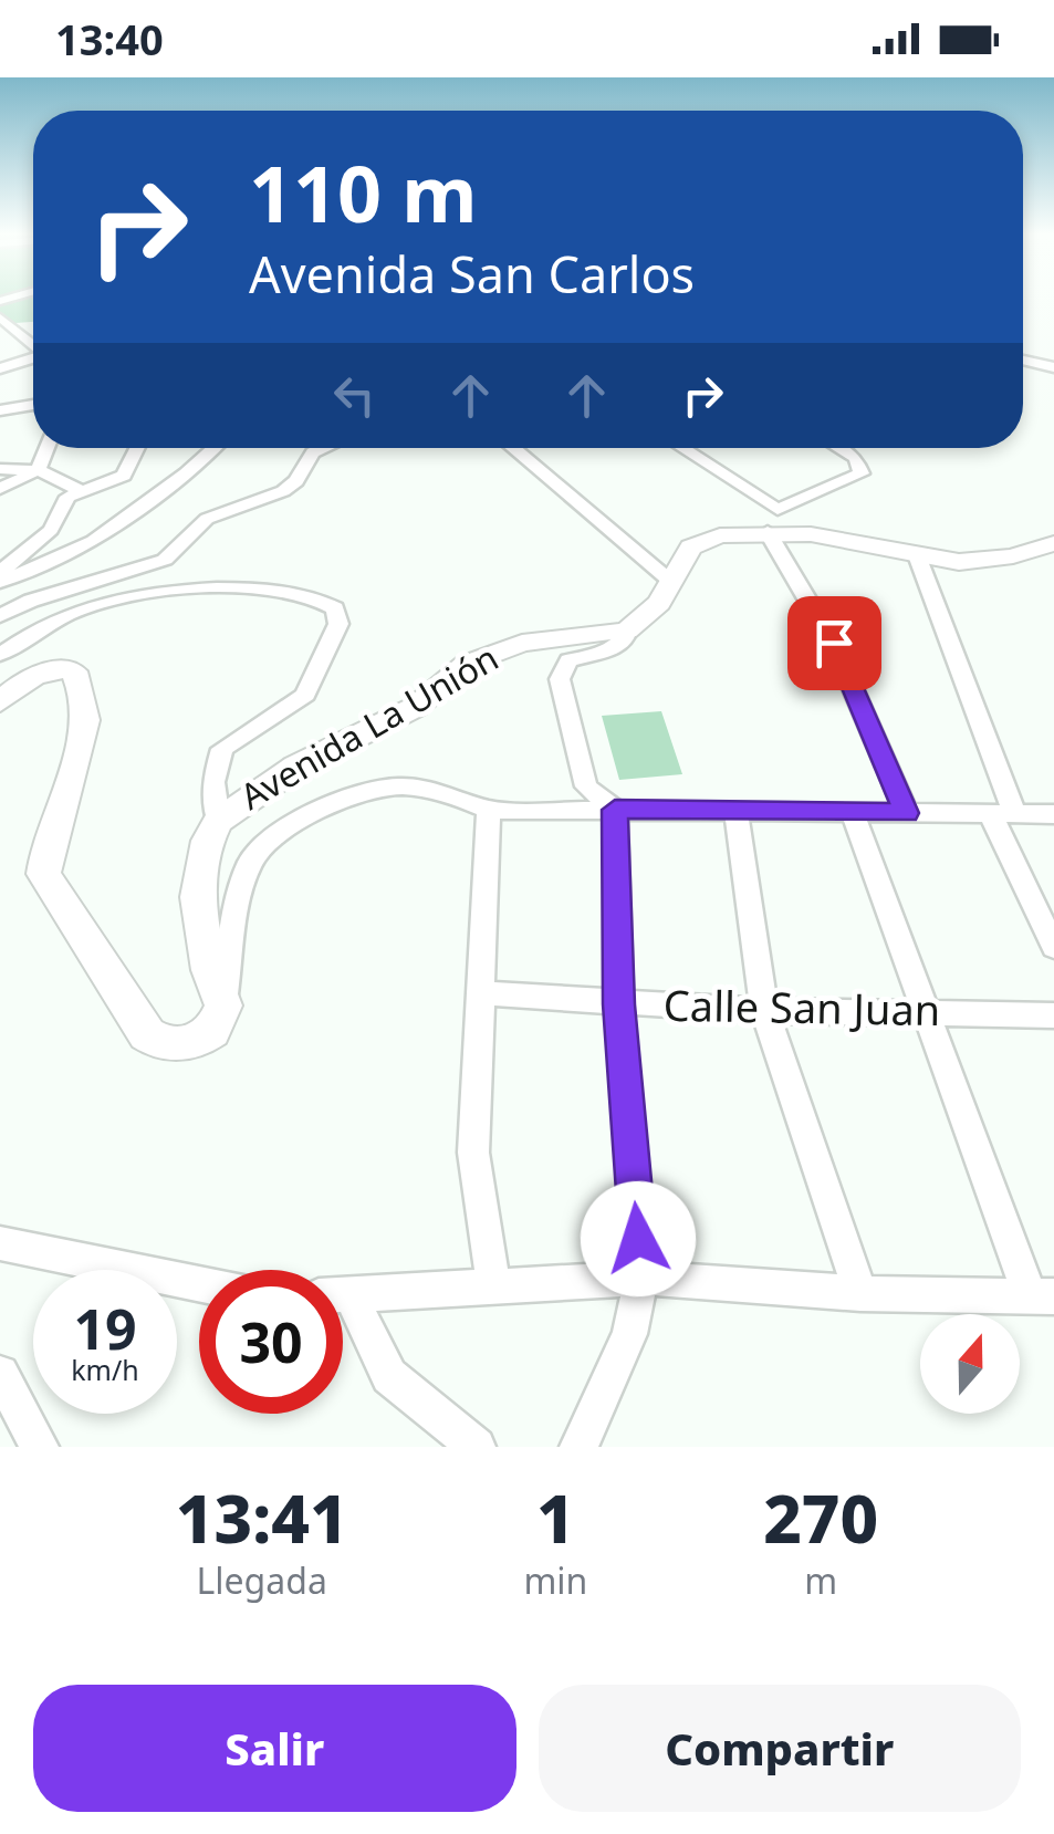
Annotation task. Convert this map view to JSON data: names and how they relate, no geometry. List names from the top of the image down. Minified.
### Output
{"streets":{"main road":["Avenida La Unión"],"street":["Calle San Juan"]},"north":"top","page":{"status":"13:40","turn":["110 m","Avenida San Carlos"],"speed":"19 km/h","limit":"30","eta":["13:41","Llegada","1","min","270","m"],"buttons":["Salir","Compartir"]}}
